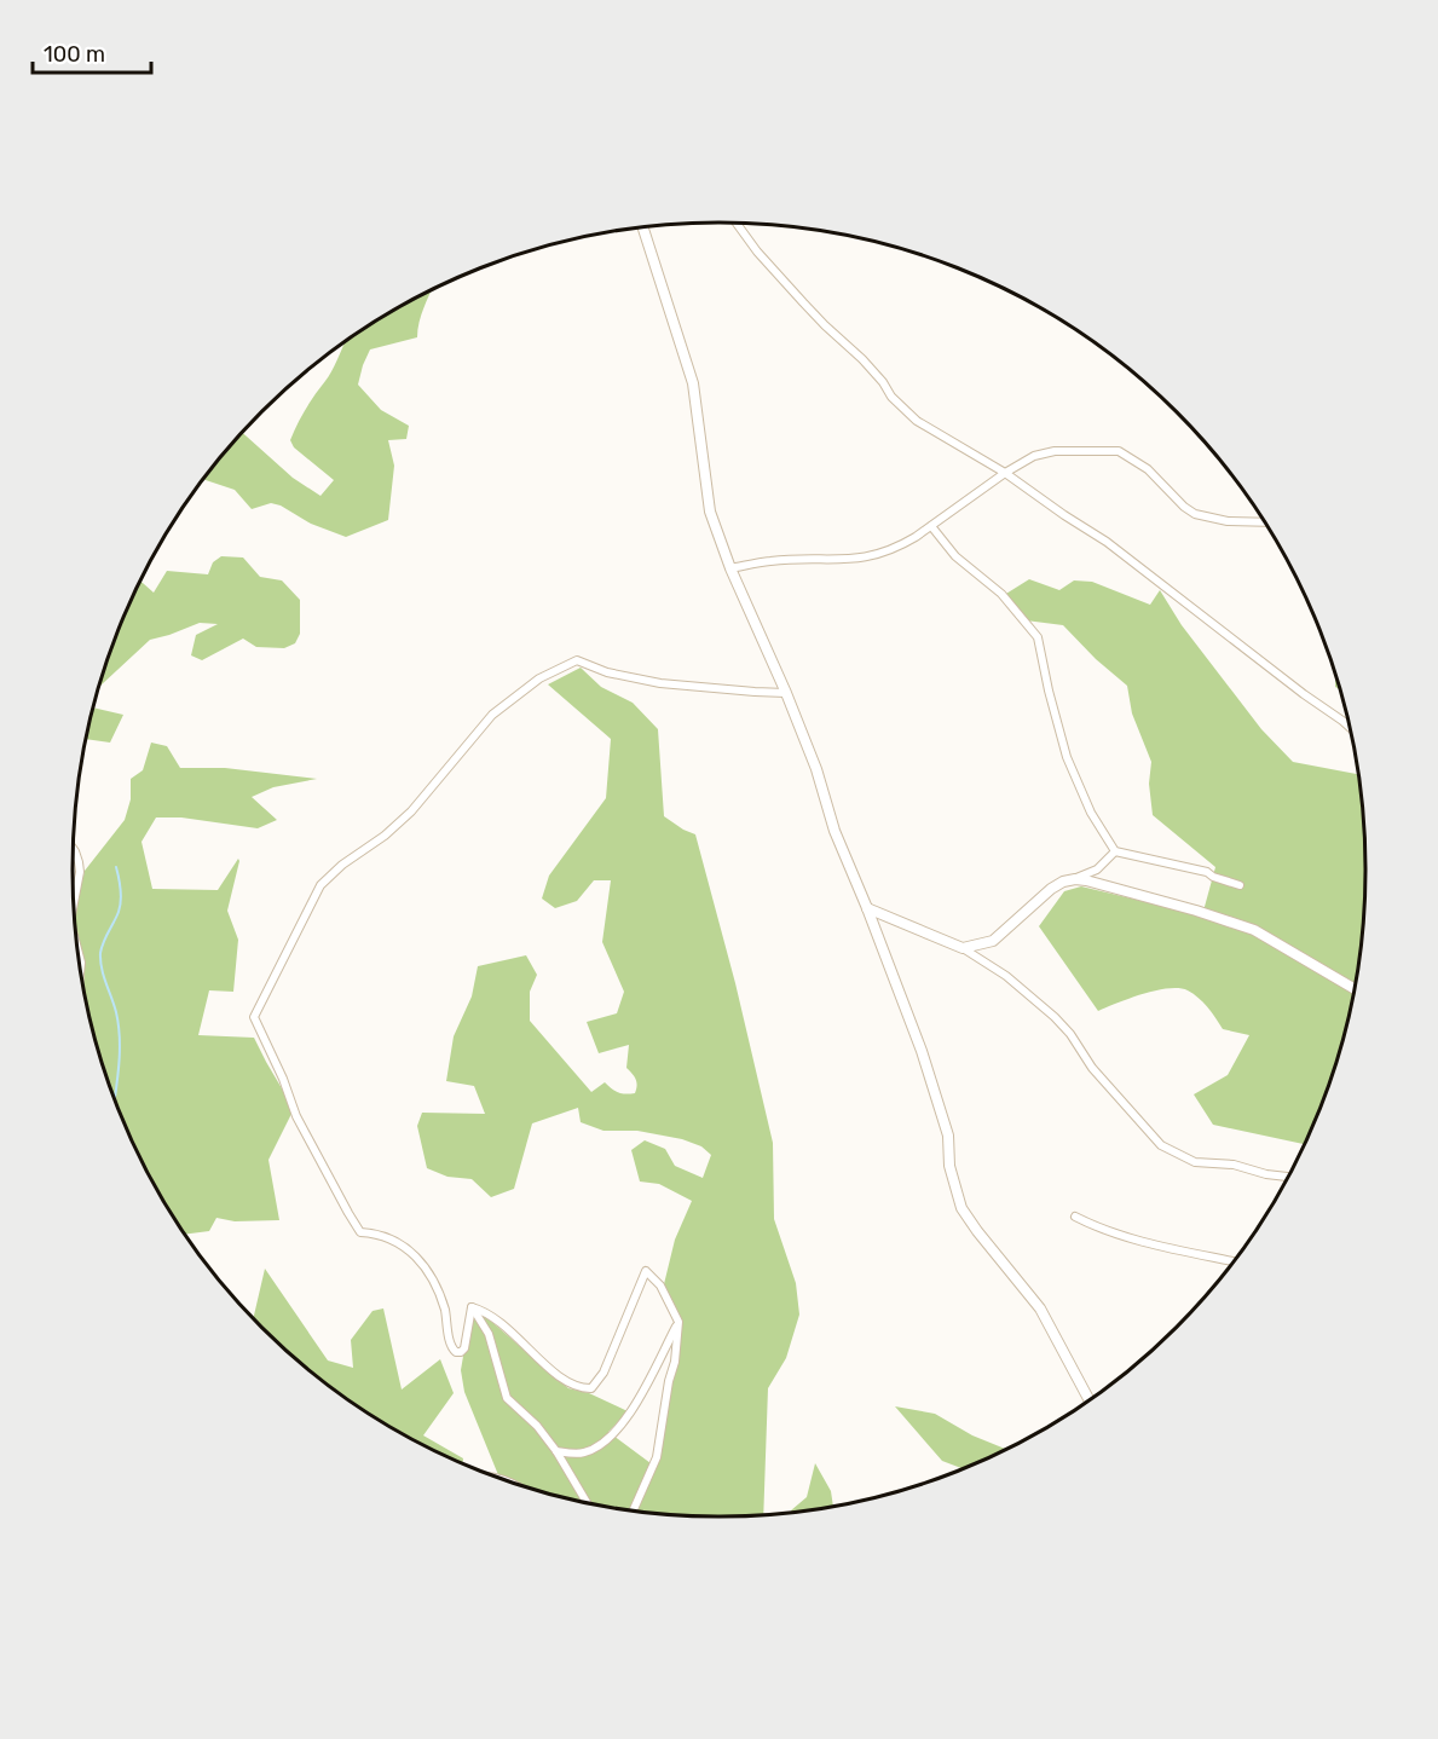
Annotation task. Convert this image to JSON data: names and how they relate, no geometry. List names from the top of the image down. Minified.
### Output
{"scale_bar":"100 m"}
